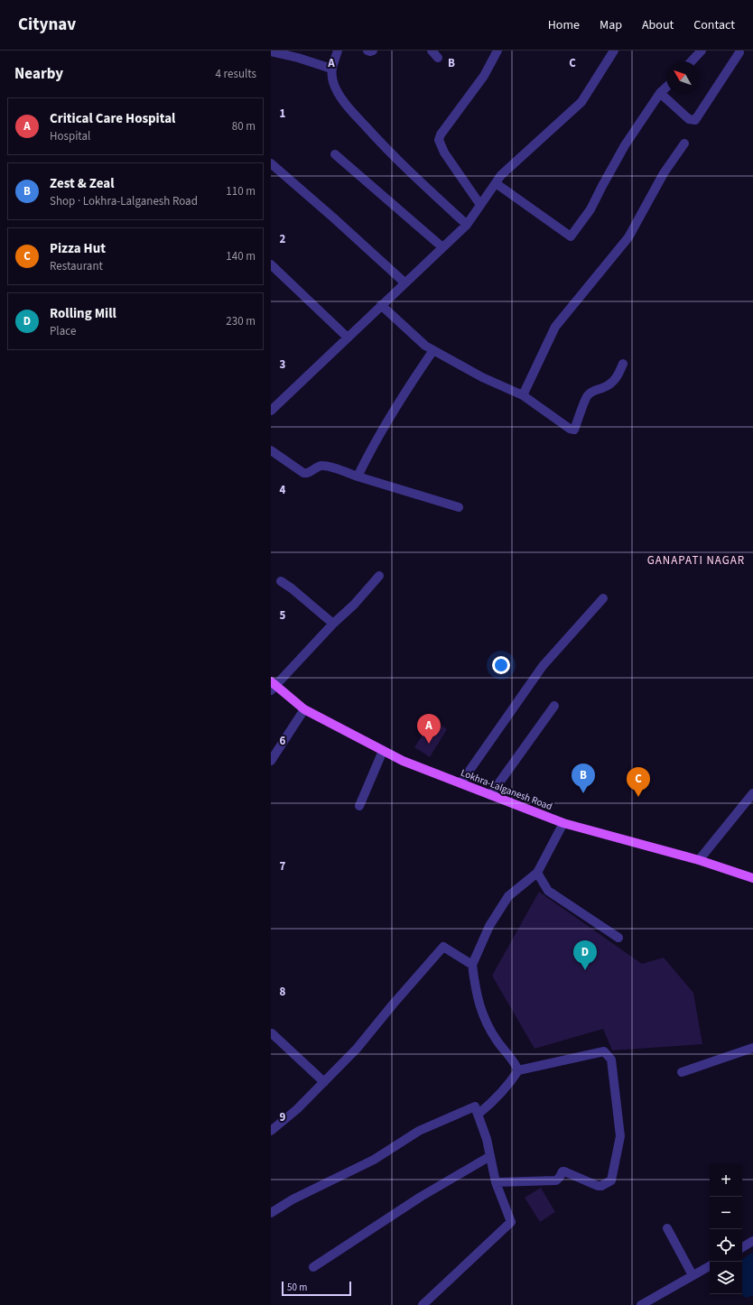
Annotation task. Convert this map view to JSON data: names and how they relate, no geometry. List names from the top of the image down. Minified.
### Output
{"streets":{"main road":["Lokhra-Lalganesh Road"]},"districts":["GANAPATI NAGAR"],"scale_bar":"50 m","north":"top left","page":{"header":"Citynav","nav":["Home","Map","About","Contact"],"heading":["Nearby","4 results"],"list":[{"mark":"A","name":"Critical Care Hospital","note":"Hospital","value":"80 m"},{"mark":"B","name":"Zest & Zeal","note":"Shop · Lokhra-Lalganesh Road","value":"110 m"},{"mark":"C","name":"Pizza Hut","note":"Restaurant","value":"140 m"},{"mark":"D","name":"Rolling Mill","note":"Place","value":"230 m"}],"pins":["A","B","C","D"],"map_buttons":["+","−"],"scale":"50 m"},"grid":{"columns":["A","B","C"],"rows":["1","2","3","4","5","6","7","8","9"]}}
